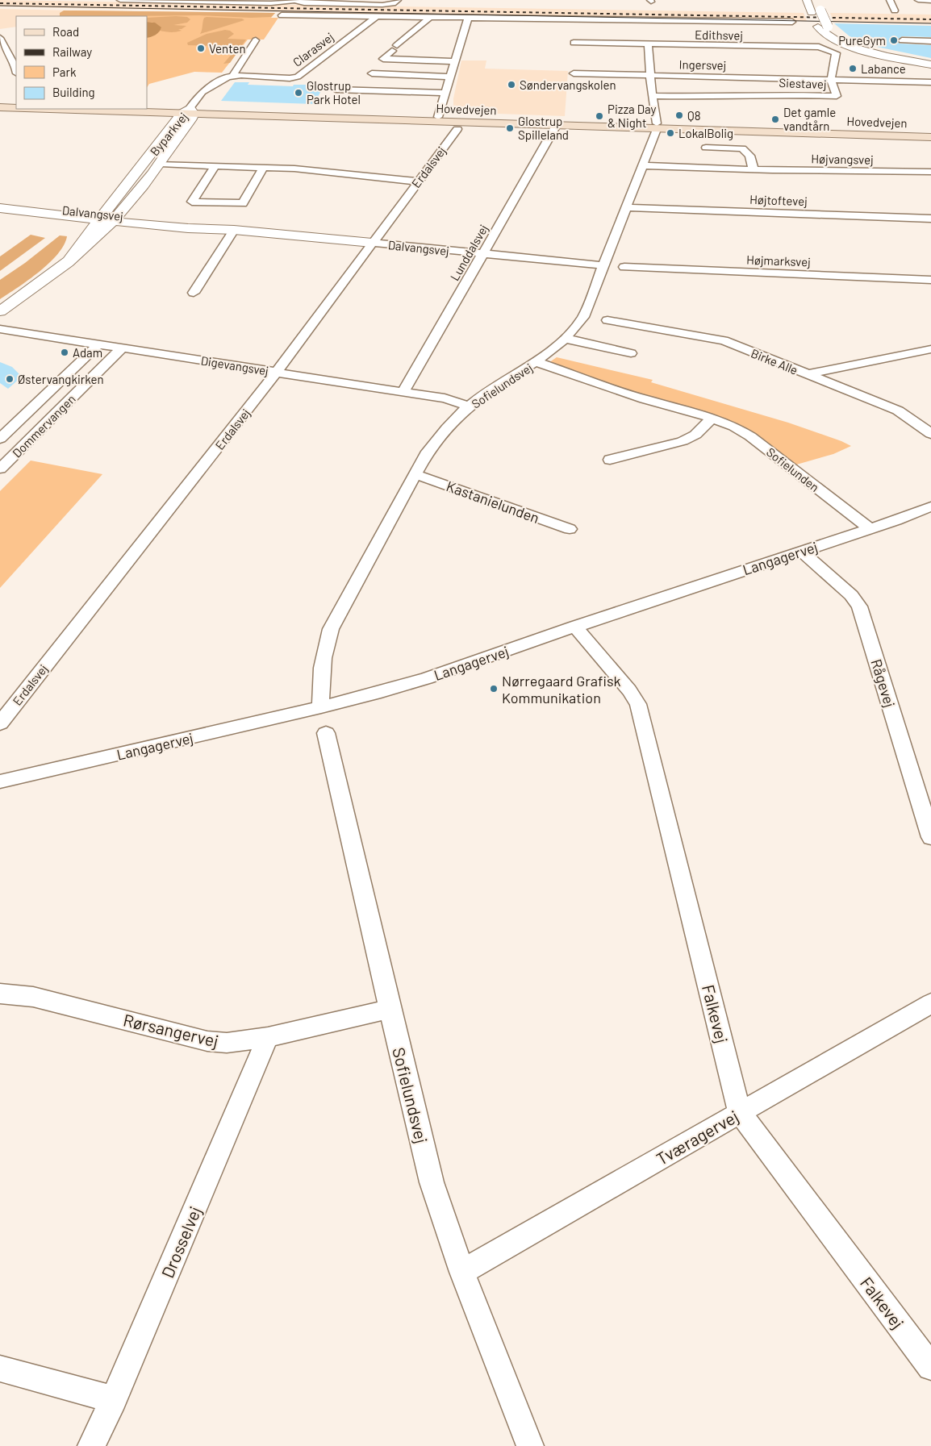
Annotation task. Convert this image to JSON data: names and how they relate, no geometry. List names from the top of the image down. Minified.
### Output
{"streets":{"main road":["Hovedvejen"],"street":["Edithsvej","Clarasvej","Ingersvej","Siestavej","Byparkvej","Højvangsvej","Erdalsvej","Højtoftevej","Dalvangsvej","Lunddalsvej","Højmarksvej","Birke Alle","Digevangsvej","Sofielundsvej","Dommervangen","Sofielunden","Kastanielunden","Langagervej","Rågevej","Falkevej","Rørsangervej","Tværagervej","Drosselvej"]},"crossings":[["Edithsvej","Ingersvej"],["Edithsvej","Siestavej"],["Ingersvej","Siestavej"],["Hovedvejen","Byparkvej"],["Hovedvejen","Lunddalsvej"],["Hovedvejen","Sofielundsvej"],["Byparkvej","Dalvangsvej"],["Højvangsvej","Sofielundsvej"],["Erdalsvej","Dalvangsvej"],["Erdalsvej","Digevangsvej"],["Højtoftevej","Sofielundsvej"],["Dalvangsvej","Lunddalsvej"],["Dalvangsvej","Sofielundsvej"],["Lunddalsvej","Digevangsvej"],["Digevangsvej","Sofielundsvej"],["Digevangsvej","Dommervangen"],["Sofielundsvej","Sofielunden"],["Sofielundsvej","Kastanielunden"],["Sofielundsvej","Langagervej"],["Sofielundsvej","Rørsangervej"],["Sofielundsvej","Tværagervej"],["Sofielunden","Langagervej"],["Langagervej","Rågevej"],["Langagervej","Falkevej"],["Falkevej","Tværagervej"],["Rørsangervej","Drosselvej"]],"places":["PureGym","Venten","Labance","Søndervangskolen","Glostrup Park Hotel","Q8","Pizza Day & Night","Det gamle vandtårn","Glostrup Spilleland","LokalBolig","Adam","Østervangkirken","Nørregaard Grafisk Kommunikation"],"legend":["Road","Railway","Park","Building"]}
